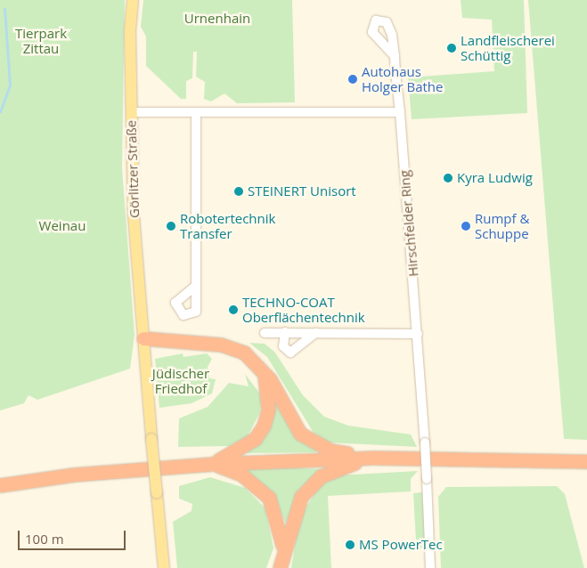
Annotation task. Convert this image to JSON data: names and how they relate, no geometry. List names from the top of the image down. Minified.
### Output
{"streets":{"main road":["Görlitzer Straße"],"street":["Hirschfelder Ring"]},"parks":["Urnenhain","Tierpark Zittau","Weinau","Jüdischer Friedhof"],"places":["Landfleischerei Schüttig","Autohaus Holger Bathe","Kyra Ludwig","STEINERT Unisort","Robotertechnik Transfer","Rumpf & Schuppe","TECHNO-COAT Oberflächentechnik","MS PowerTec"],"scale_bar":"100 m"}
